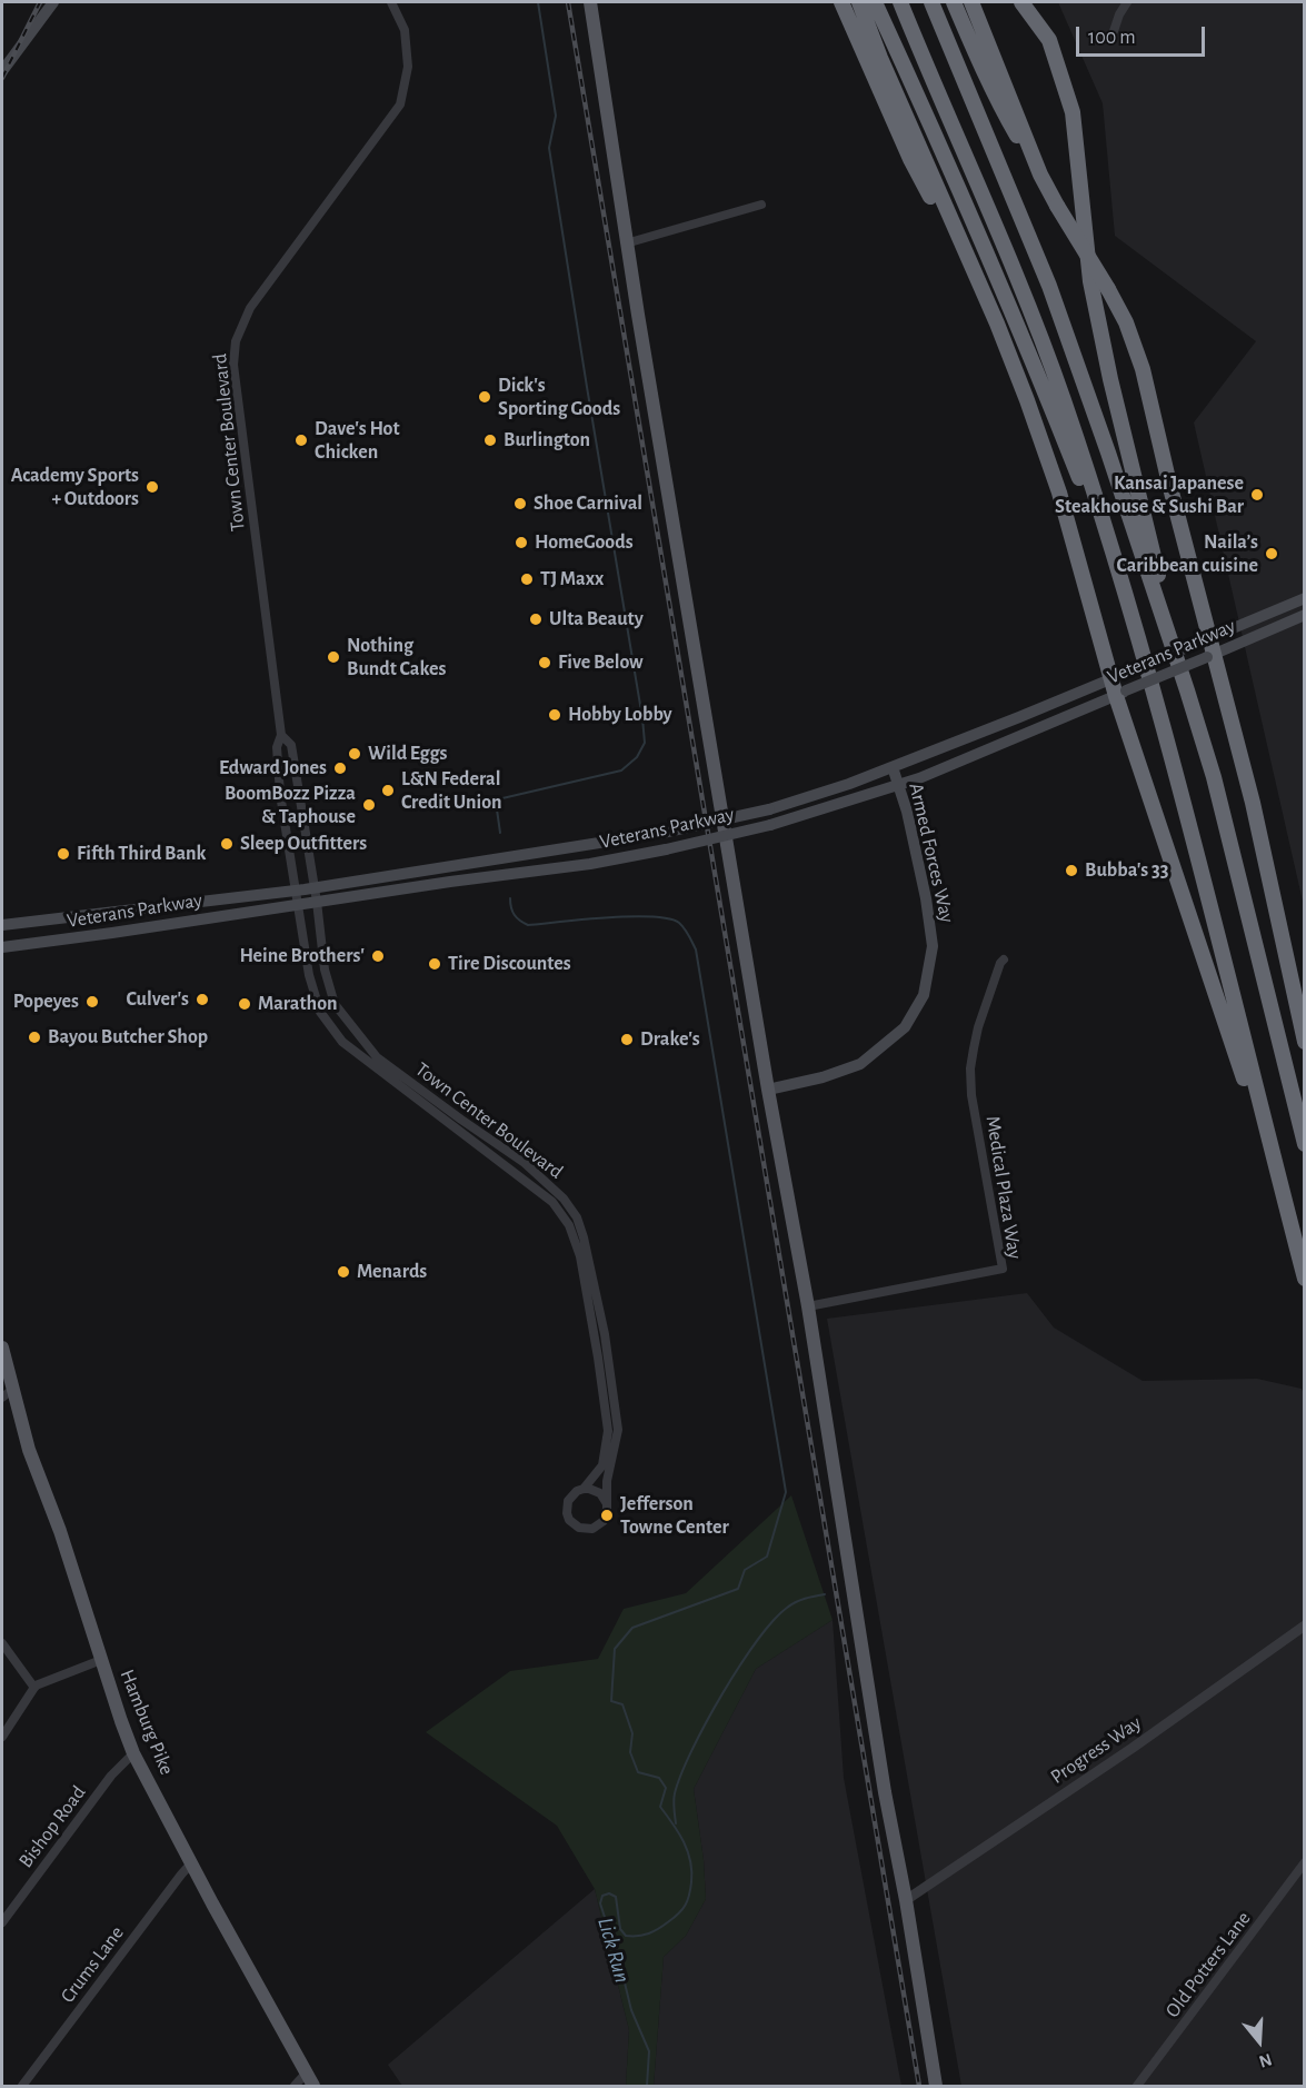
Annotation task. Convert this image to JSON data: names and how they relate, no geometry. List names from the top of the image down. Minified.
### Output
{"streets":{"main road":["Veterans Parkway","Armed Forces Way","Hamburg Pike"],"street":["Town Center Boulevard","Medical Plaza Way","Progress Way","Bishop Road","Crums Lane","Old Potters Lane"]},"crossings":[["Town Center Boulevard","Veterans Parkway"],["Veterans Parkway","Armed Forces Way"],["Hamburg Pike","Bishop Road"],["Hamburg Pike","Crums Lane"]],"water":["Lick Run"],"places":["Dick's Sporting Goods","Dave's Hot Chicken","Burlington","Academy Sports + Outdoors","Kansai Japanese Steakhouse & Sushi Bar","Shoe Carnival","HomeGoods","Naila’s Caribbean cuisine","TJ Maxx","Ulta Beauty","Nothing Bundt Cakes","Five Below","Hobby Lobby","Wild Eggs","Edward Jones","L&N Federal Credit Union","BoomBozz Pizza & Taphouse","Sleep Outfitters","Fifth Third Bank","Bubba's 33","Heine Brothers'","Tire Discountes","Culver's","Popeyes","Marathon","Bayou Butcher Shop","Drake's","Menards","Jefferson Towne Center"],"scale_bar":"100 m","north":"bottom"}
